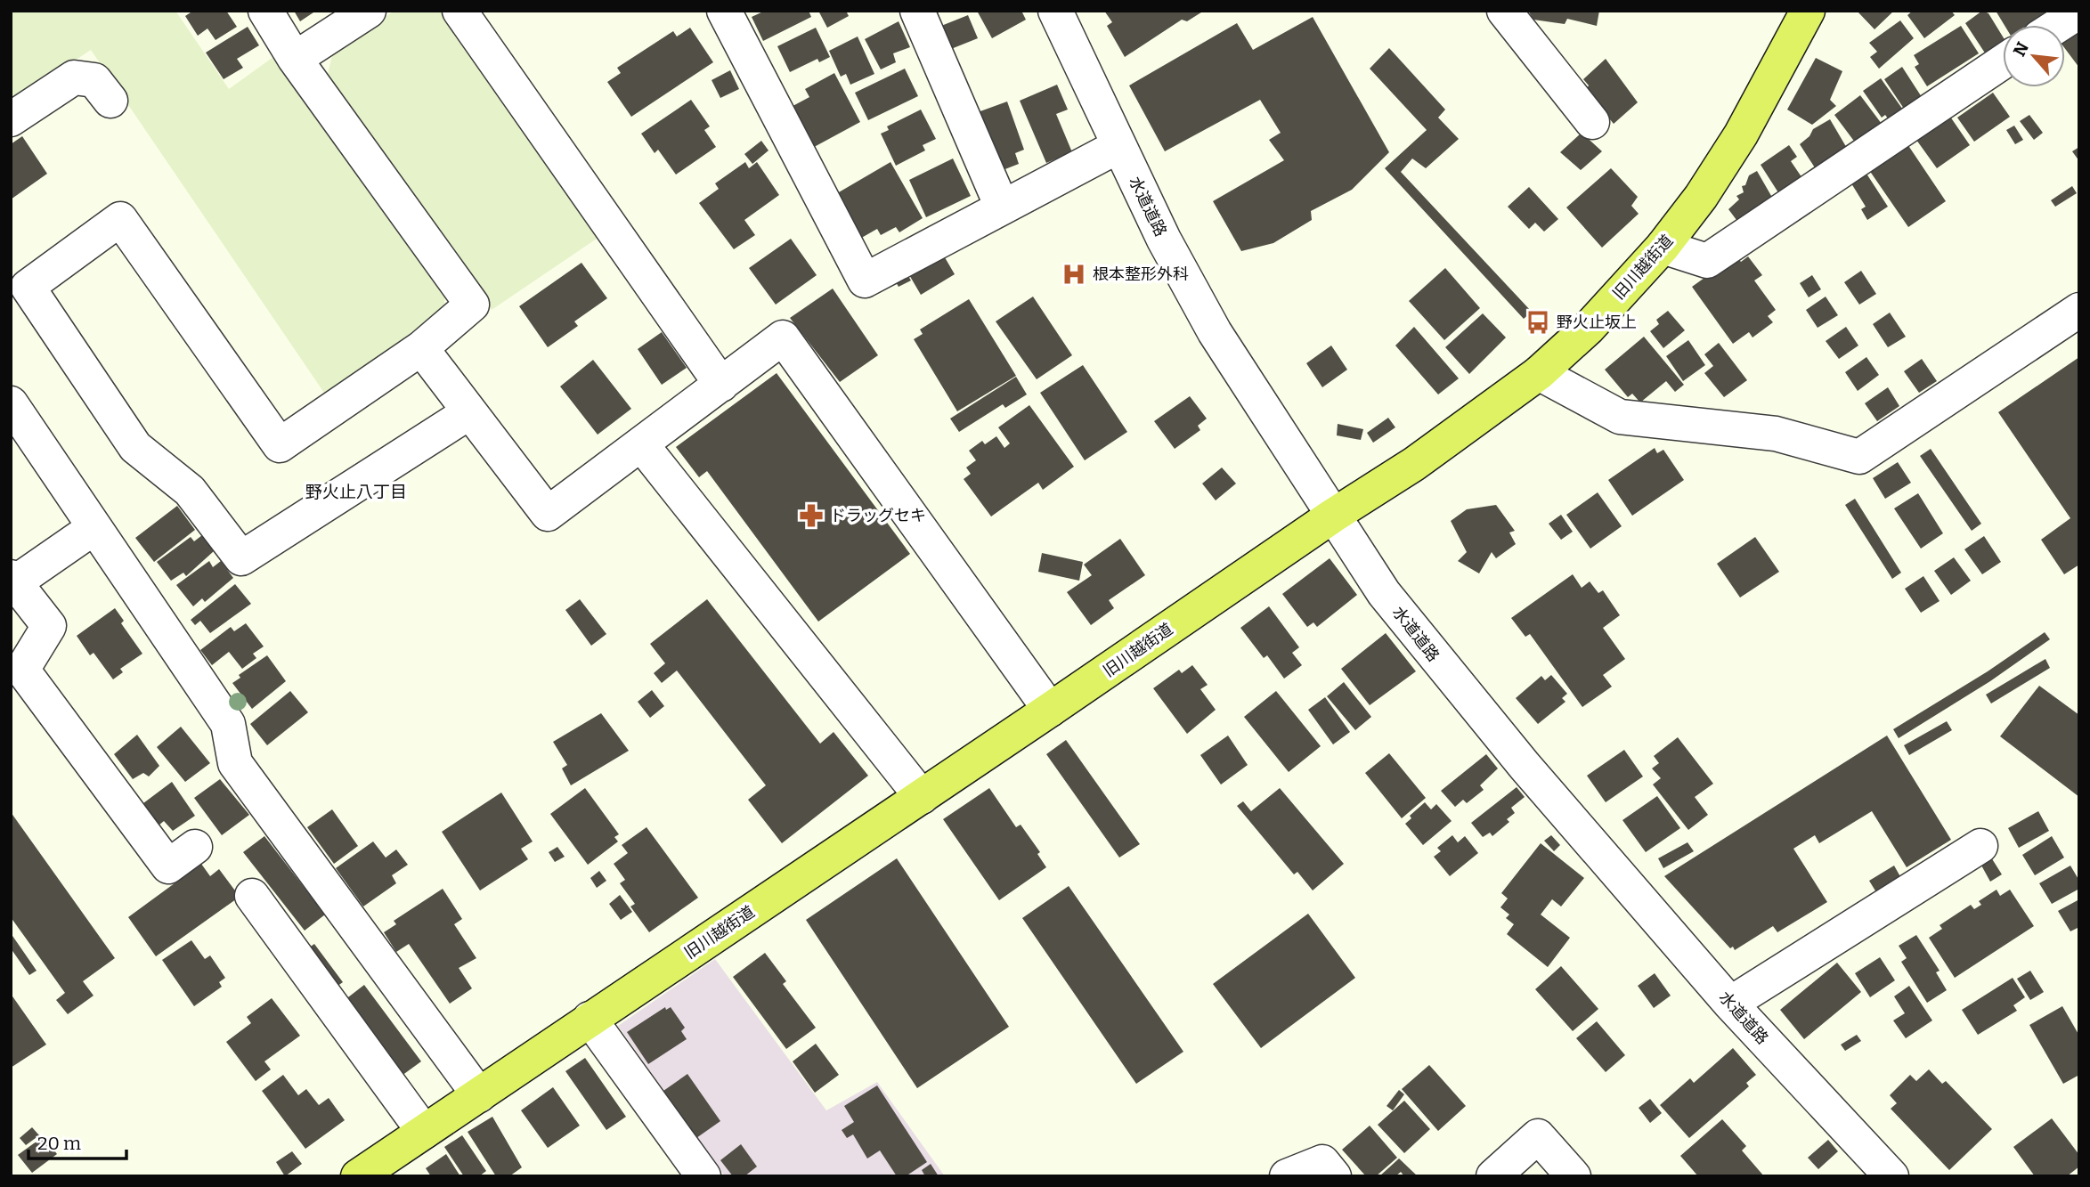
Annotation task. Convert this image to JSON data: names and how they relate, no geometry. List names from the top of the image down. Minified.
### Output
{"streets":{"main road":["旧川越街道"],"street":["水道道路"]},"crossings":[["水道道路","旧川越街道"]],"districts":["野火止八丁目"],"places":{"hospital":["根本整形外科"],"bus stop":["野火止坂上"],"pharmacy":["ドラッグセキ"]},"scale_bar":"20 m","north":"top left"}
